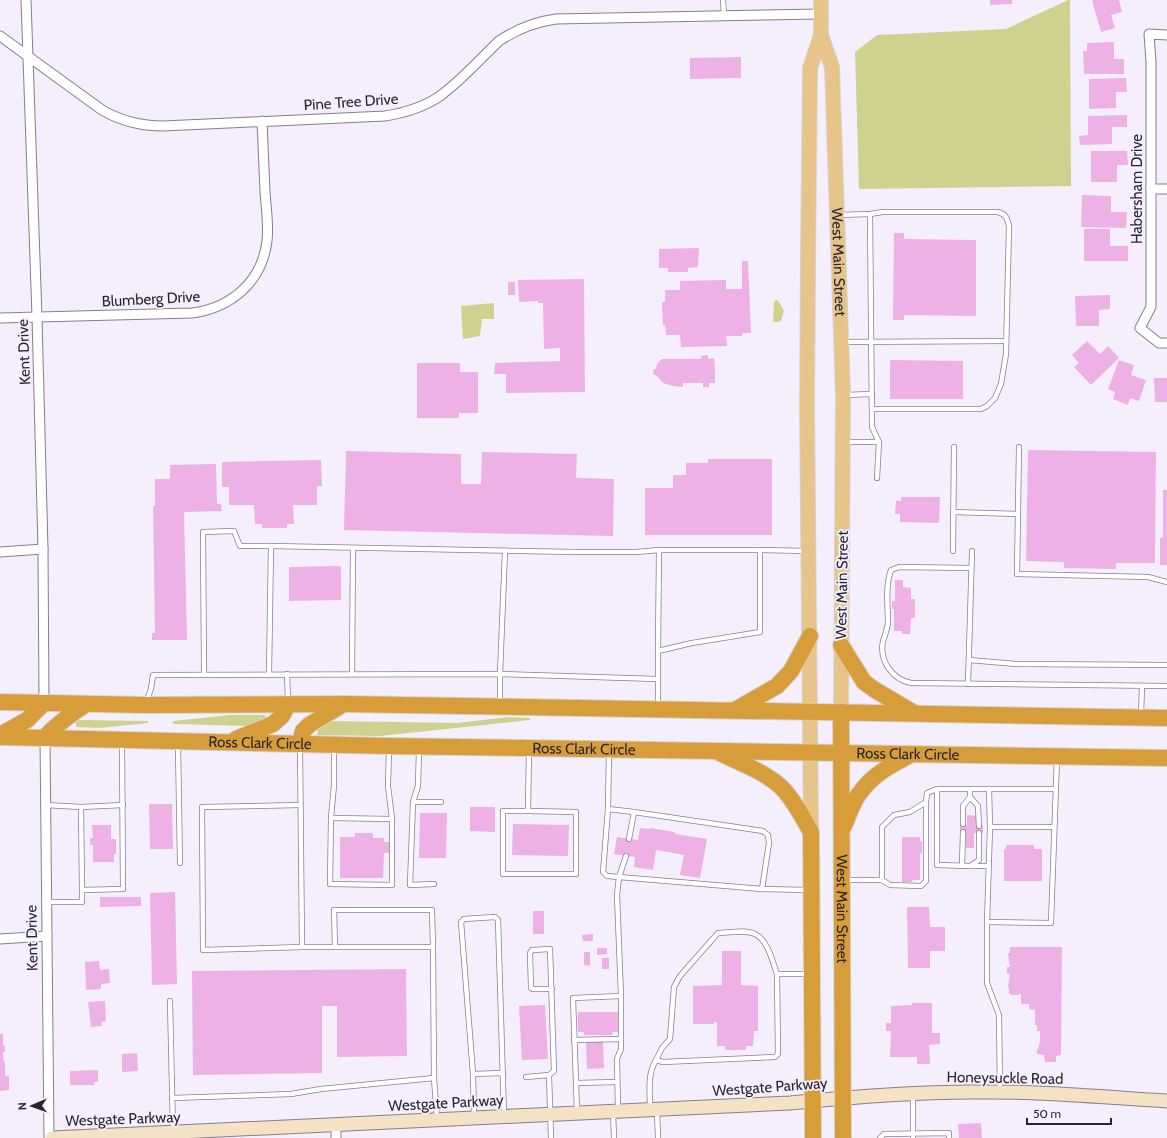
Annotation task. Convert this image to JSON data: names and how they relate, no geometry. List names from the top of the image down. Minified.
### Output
{"streets":{"highway":["West Main Street","Ross Clark Circle"],"main road":["Honeysuckle Road","Westgate Parkway"],"street":["Pine Tree Drive","Habersham Drive","Blumberg Drive","Kent Drive"]},"crossings":[["Pine Tree Drive","West Main Street"],["Pine Tree Drive","Blumberg Drive"],["Pine Tree Drive","Kent Drive"],["West Main Street","Ross Clark Circle"],["West Main Street","Honeysuckle Road"],["West Main Street","Westgate Parkway"],["Blumberg Drive","Kent Drive"],["Kent Drive","Ross Clark Circle"],["Kent Drive","Westgate Parkway"],["Honeysuckle Road","Westgate Parkway"]],"scale_bar":"50 m","north":"left"}
